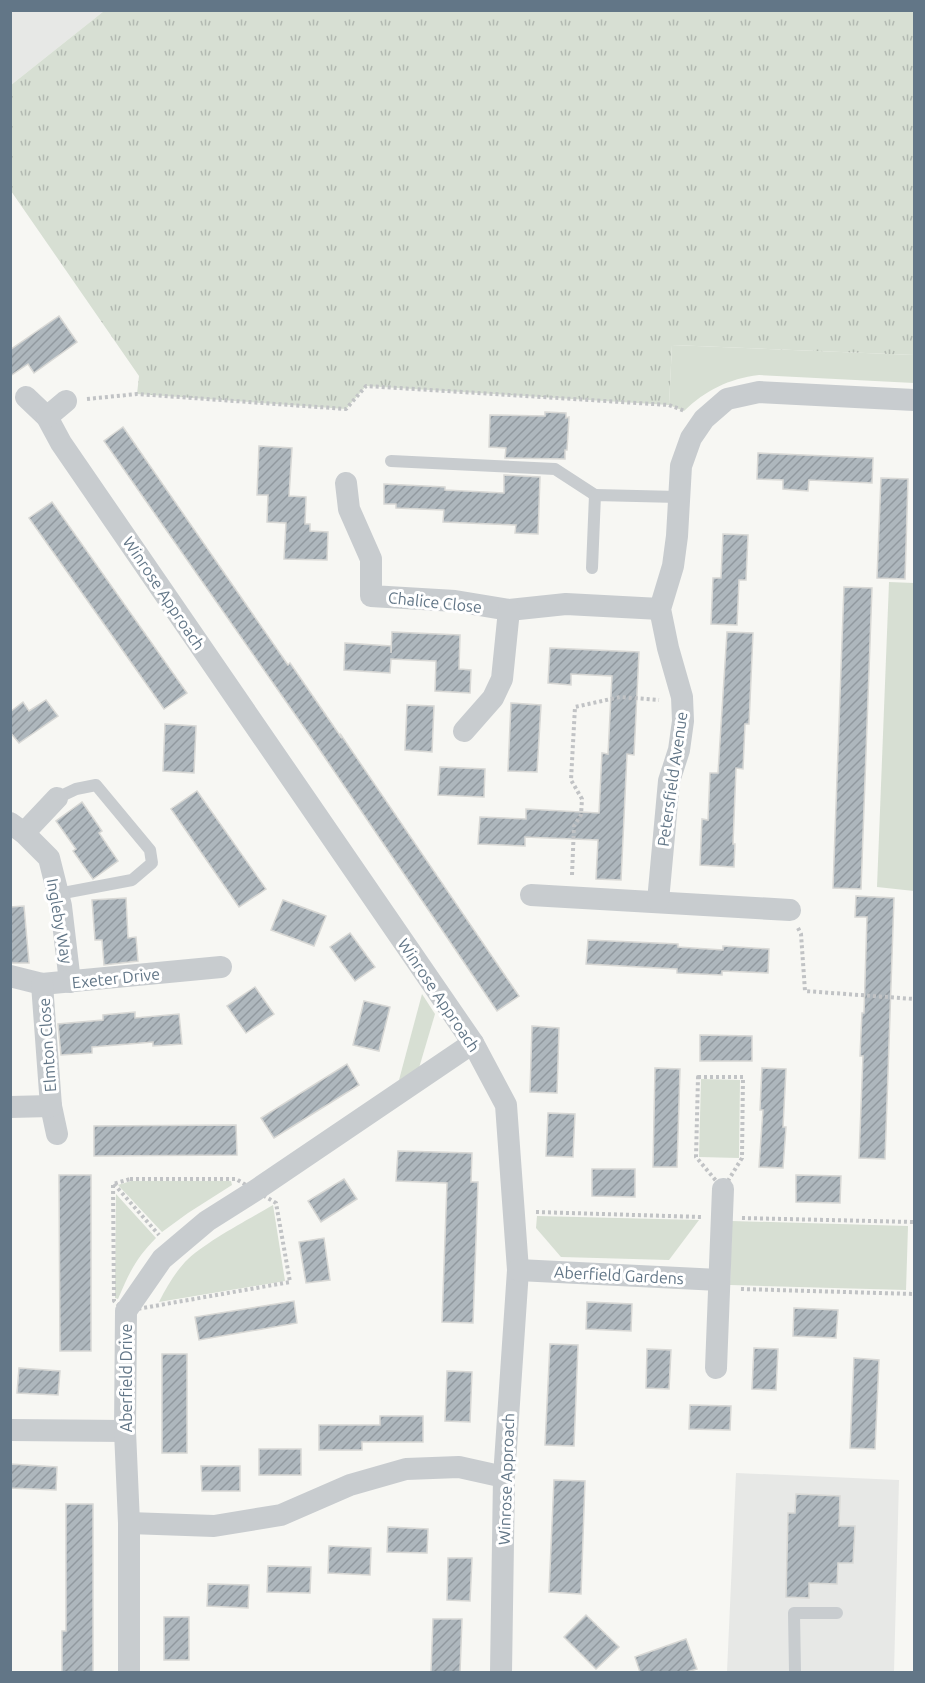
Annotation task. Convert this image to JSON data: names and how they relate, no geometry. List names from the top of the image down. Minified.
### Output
{"streets":{"street":["Winrose Approach","Chalice Close","Petersfield Avenue","Ingleby Way","Exeter Drive","Elmton Close","Aberfield Gardens","Aberfield Drive"]},"crossings":[["Winrose Approach","Aberfield Gardens"],["Winrose Approach","Aberfield Drive"],["Chalice Close","Petersfield Avenue"],["Ingleby Way","Exeter Drive"],["Exeter Drive","Elmton Close"]]}
